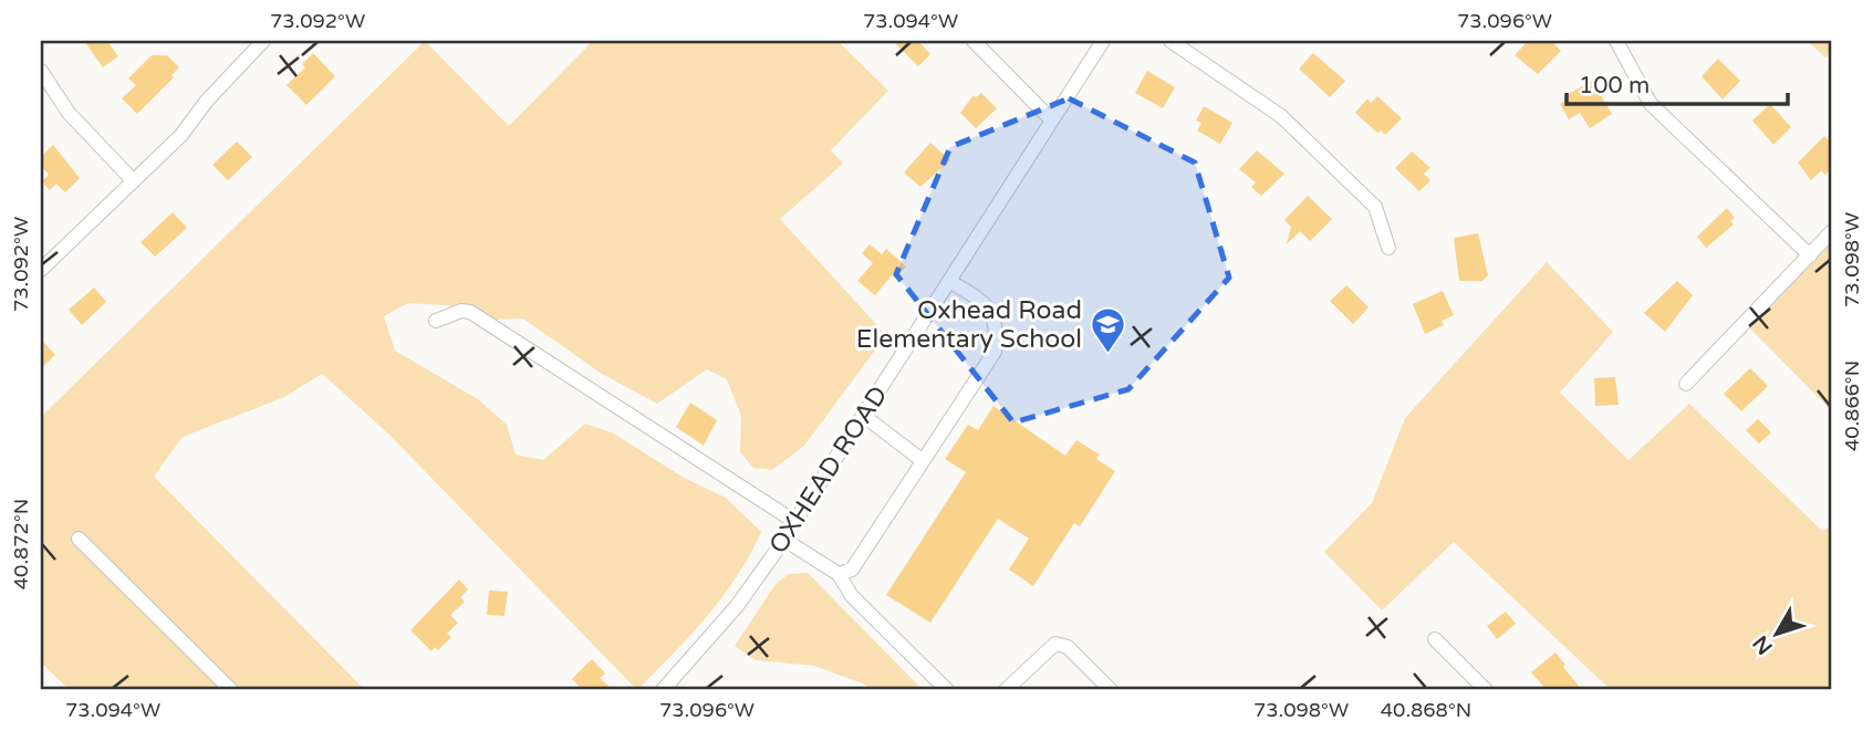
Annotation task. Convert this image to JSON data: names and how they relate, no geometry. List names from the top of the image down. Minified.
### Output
{"streets":{"street":["OXHEAD ROAD"]},"places":{"school or university":["Oxhead Road Elementary School"]},"scale_bar":"100 m","north":"bottom left","coordinates":["73.092°W","73.094°W","73.096°W","73.098°W","40.866°N","40.872°N","40.868°N"]}
